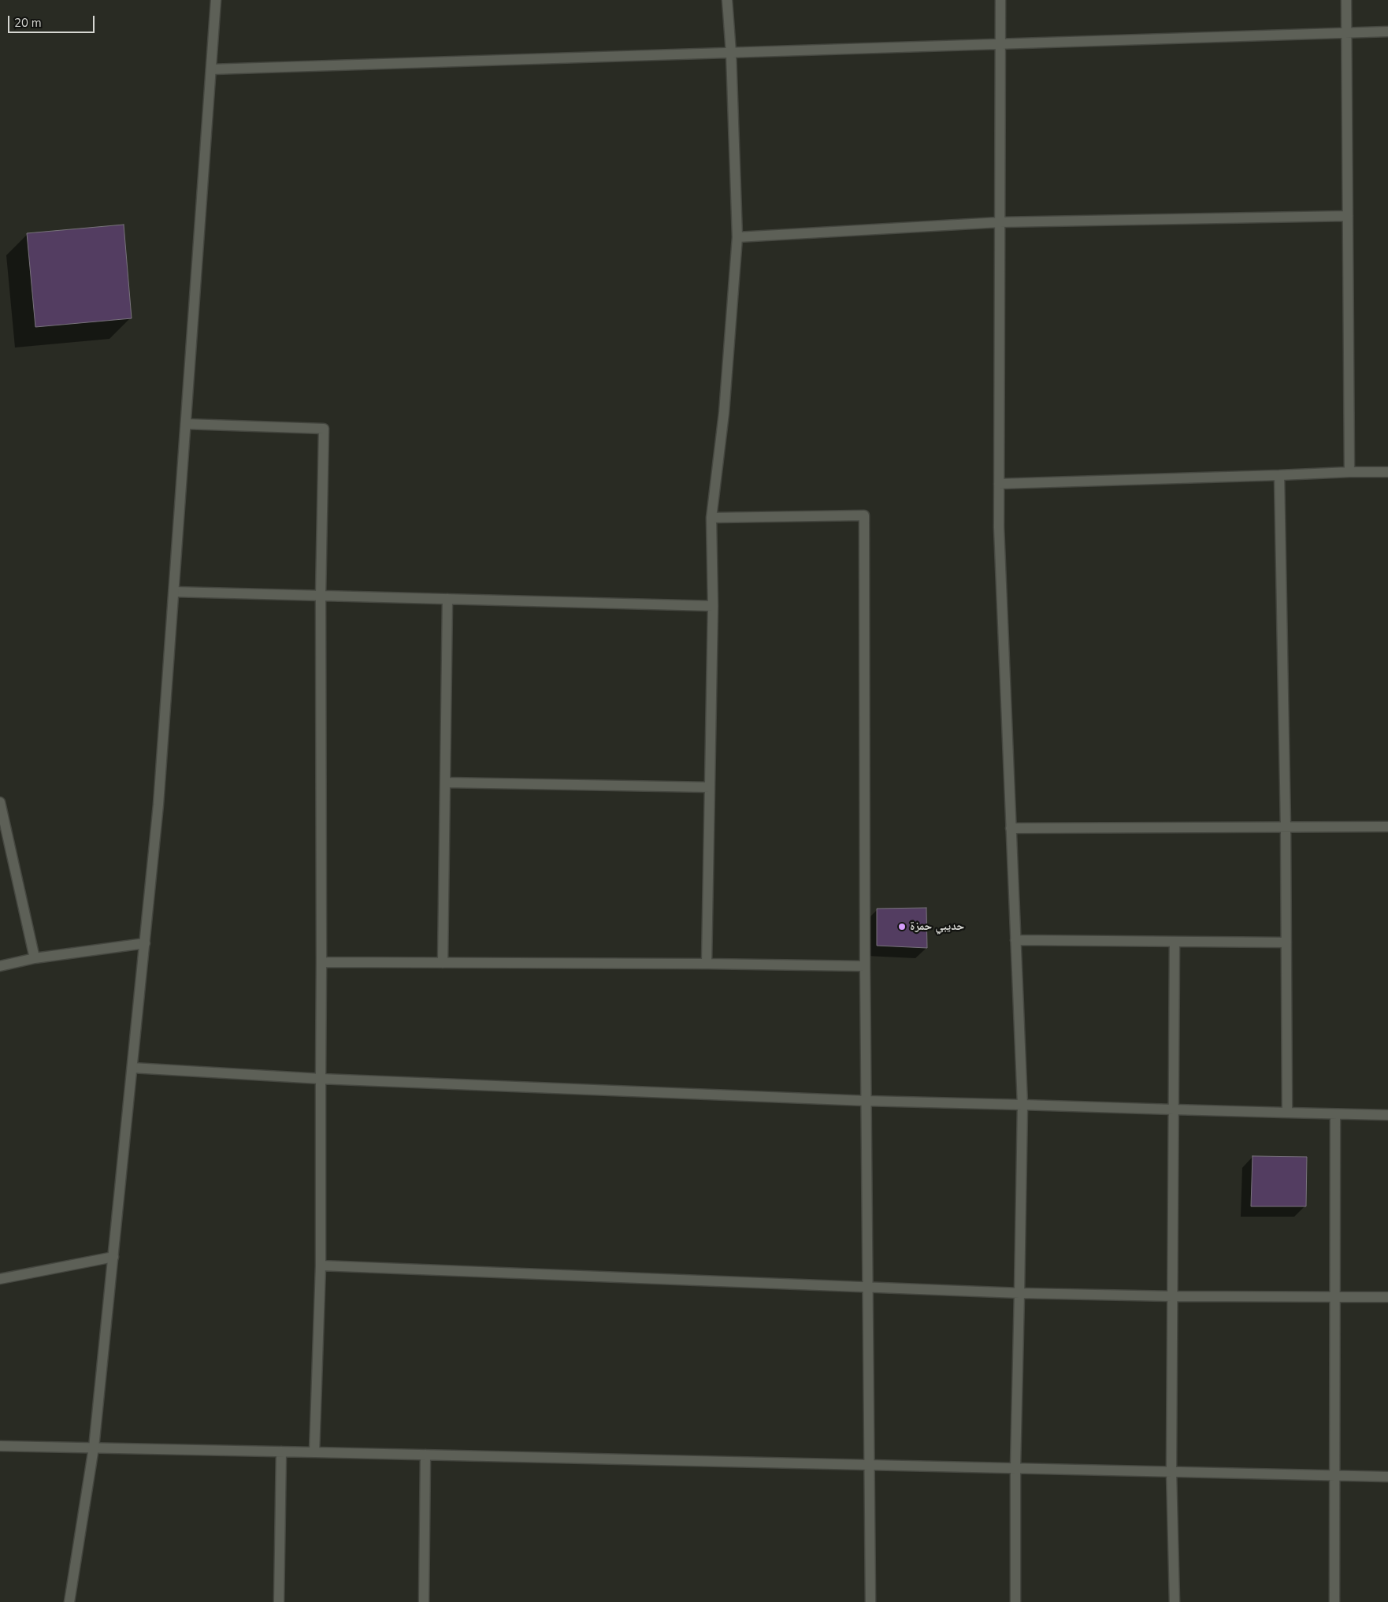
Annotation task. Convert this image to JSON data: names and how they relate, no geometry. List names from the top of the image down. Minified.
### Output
{"places":["حديبي حمزة"],"scale_bar":"20 m"}
